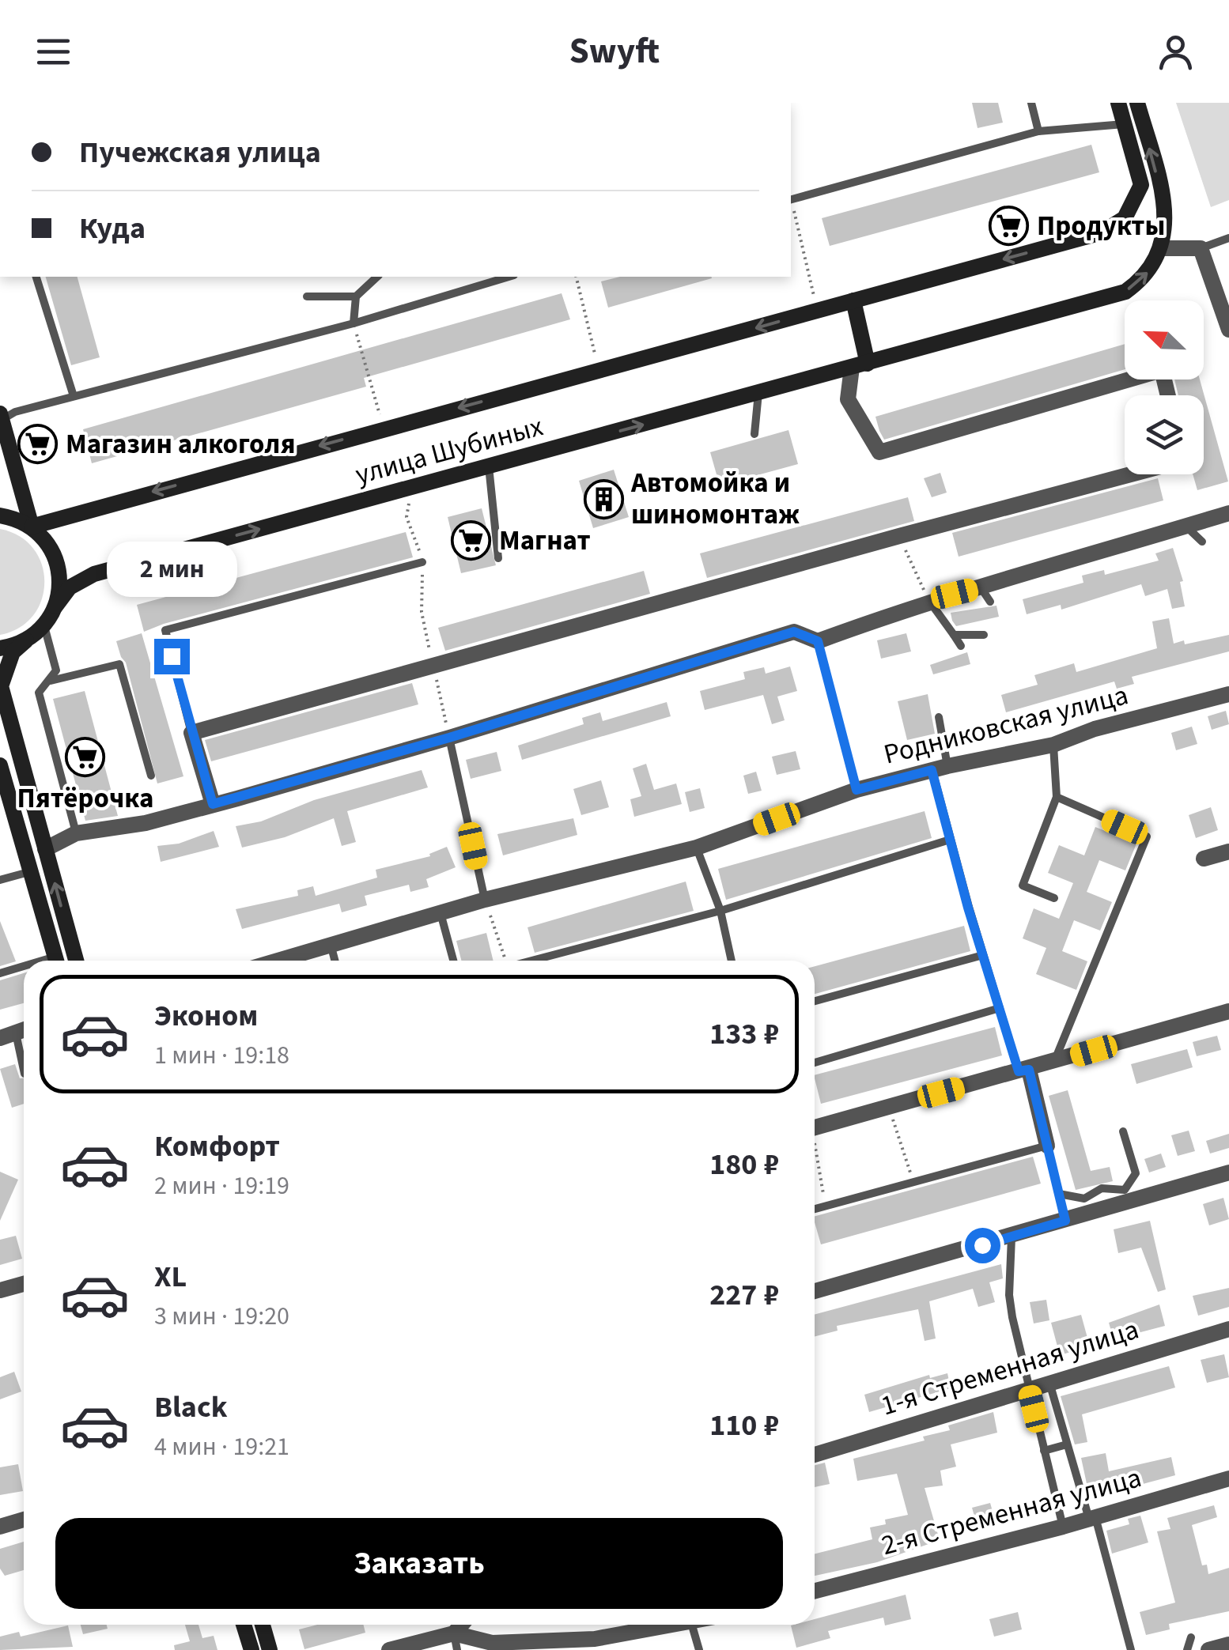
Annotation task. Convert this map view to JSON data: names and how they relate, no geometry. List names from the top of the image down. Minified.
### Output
{"streets":{"main road":["улица Шубиных"],"street":["Родниковская улица","1-я Стременная улица","2-я Стременная улица"]},"places":{"supermarket":["Продукты","Магазин алкоголя","Магнат","Пятёрочка"],"building":["Автомойка и шиномонтаж"]},"north":"top left","page":{"header":"Swyft","banner":["Пучежская улица","Куда"],"bubble":"2 мин","list":[{"name":"Эконом","note":"1 мин · 19:18","value":"133 ₽"},{"name":"Комфорт","note":"2 мин · 19:19","value":"180 ₽"},{"name":"XL","note":"3 мин · 19:20","value":"227 ₽"},{"name":"Black","note":"4 мин · 19:21","value":"110 ₽"}],"buttons":"Заказать"}}
